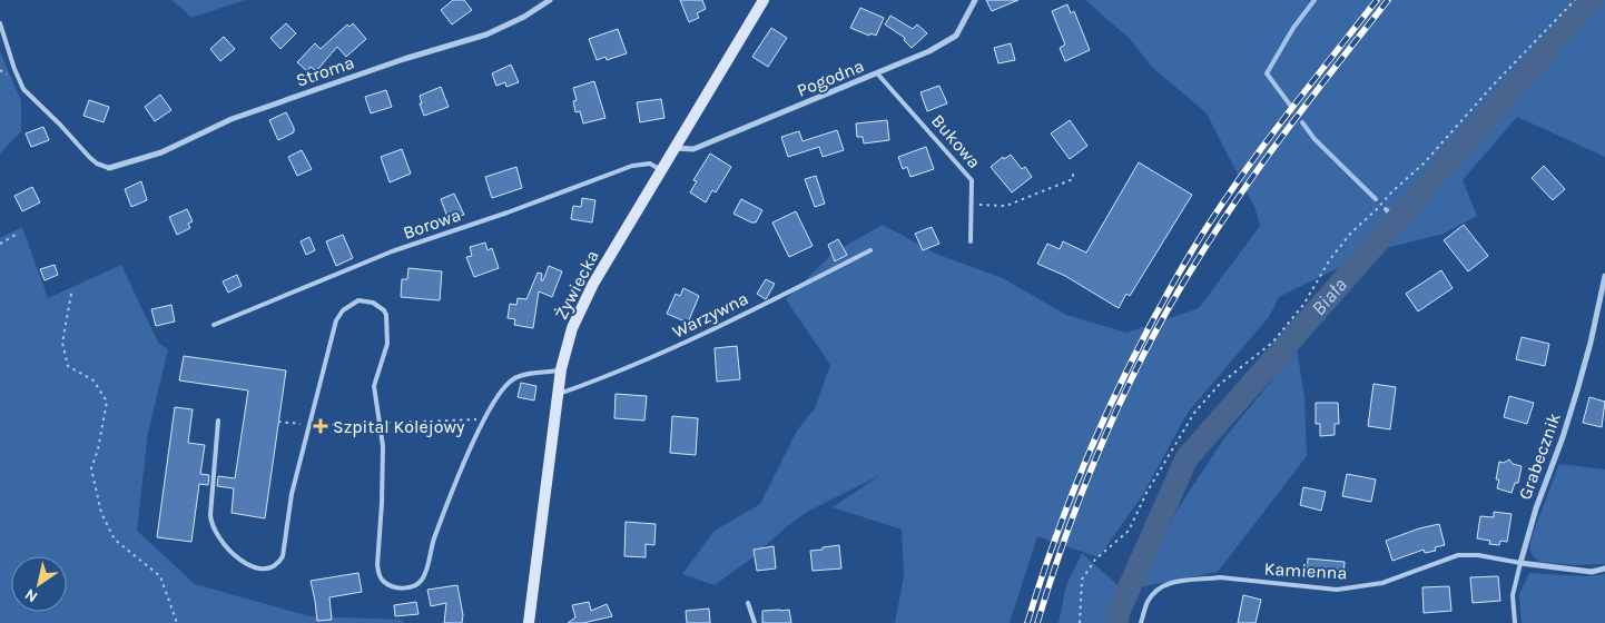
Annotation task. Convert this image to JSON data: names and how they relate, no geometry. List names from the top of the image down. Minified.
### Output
{"streets":{"main road":["Żywiecka"],"street":["Stroma","Pogodna","Grabecznik"],"lane":["Bukowa","Borowa","Warzywna","Kamienna"]},"crossings":[["Pogodna","Bukowa"],["Pogodna","Żywiecka"],["Borowa","Żywiecka"],["Żywiecka","Warzywna"],["Grabecznik","Kamienna"]],"water":["Biała"],"places":{"health":["Szpital Kolejowy"]},"north":"bottom left"}
